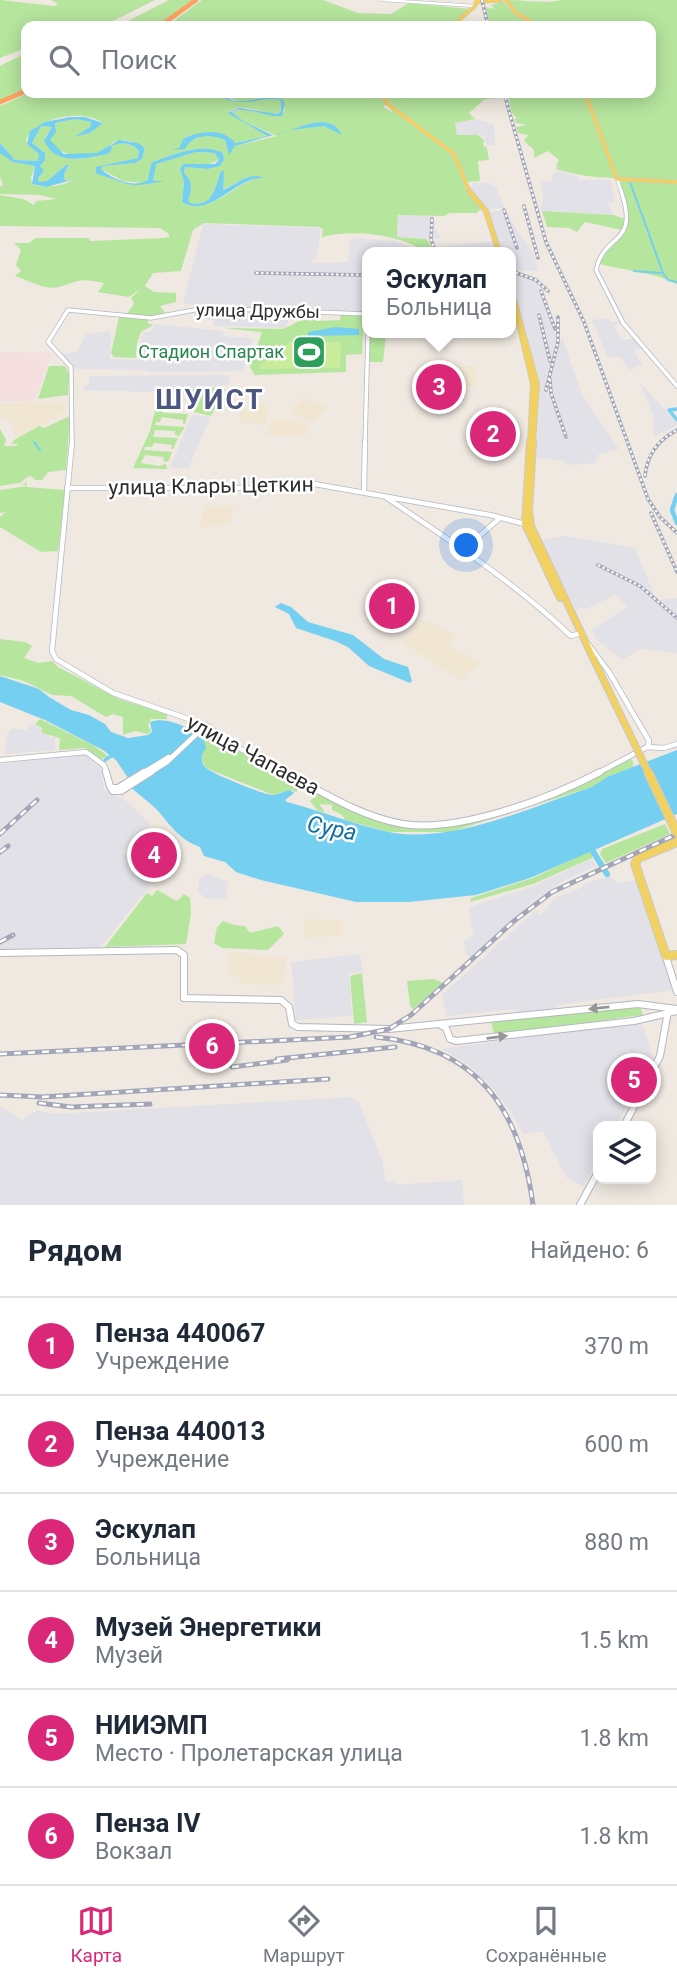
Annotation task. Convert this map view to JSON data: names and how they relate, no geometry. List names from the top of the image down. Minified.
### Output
{"streets":{"main road":["улица Дружбы","улица Клары Цеткин","улица Чапаева"]},"crossings":[["улица Дружбы","улица Чапаева"],["улица Клары Цеткин","улица Чапаева"]],"districts":["ШУИСТ"],"water":["Сура"],"places":{"sports":["Стадион Спартак"]},"page":{"search":"Поиск","popup":["Эскулап","Больница"],"pins":["3","2","1","4","6","5"],"heading":["Рядом","Найдено: 6"],"list":[{"mark":"1","name":"Пенза 440067","note":"Учреждение","value":"370 m"},{"mark":"2","name":"Пенза 440013","note":"Учреждение","value":"600 m"},{"mark":"3","name":"Эскулап","note":"Больница","value":"880 m"},{"mark":"4","name":"Музей Энергетики","note":"Музей","value":"1.5 km"},{"mark":"5","name":"НИИЭМП","note":"Место · Пролетарская улица","value":"1.8 km"},{"mark":"6","name":"Пенза IV","note":"Вокзал","value":"1.8 km"}],"nav":["Карта","Маршрут","Сохранённые"]}}
